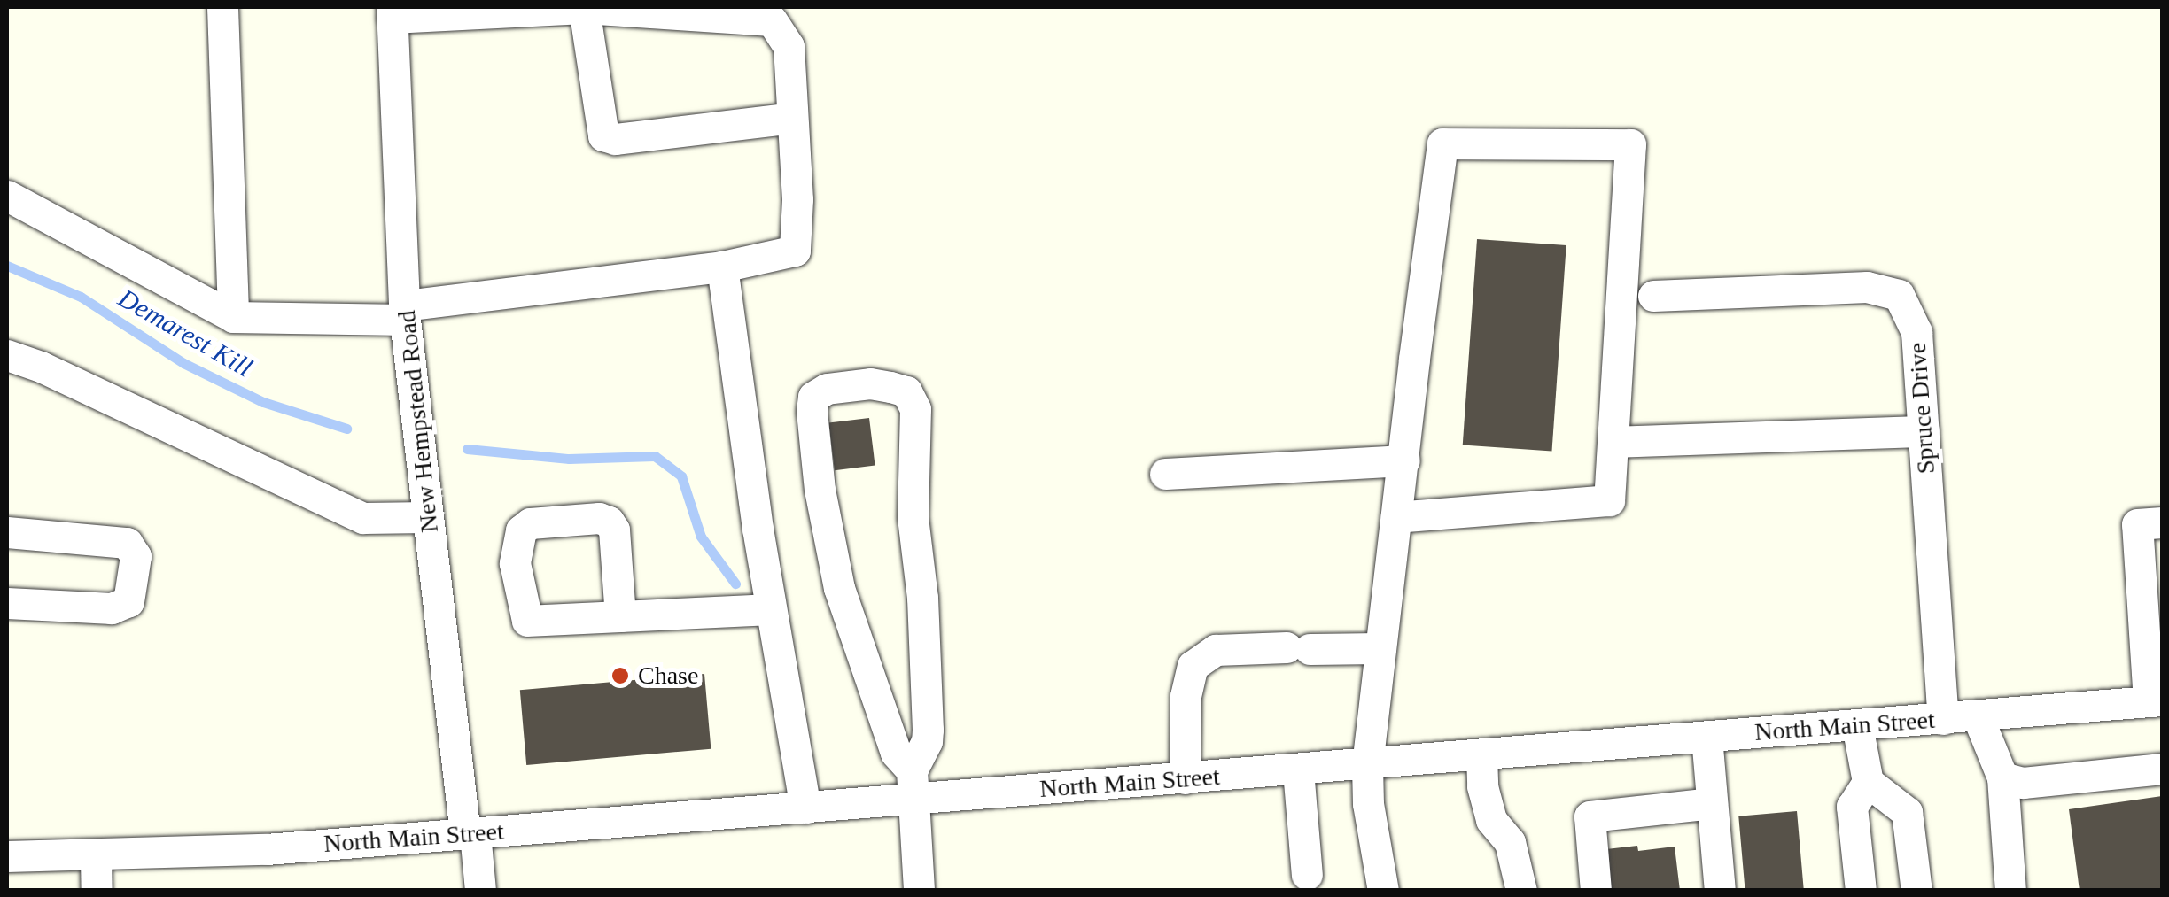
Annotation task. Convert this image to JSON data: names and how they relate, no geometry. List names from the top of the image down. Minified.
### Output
{"streets":{"street":["Spruce Drive","New Hempstead Road","North Main Street"]},"crossings":[["Spruce Drive","North Main Street"],["New Hempstead Road","North Main Street"]],"water":["Demarest Kill"],"places":["Chase"]}
